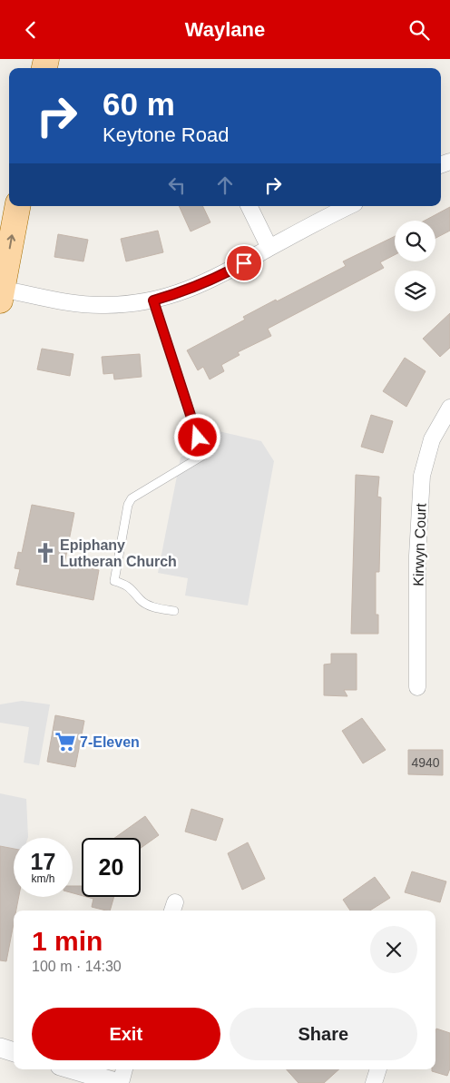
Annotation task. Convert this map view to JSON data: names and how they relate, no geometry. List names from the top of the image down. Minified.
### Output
{"streets":{"street":["Kirwyn Court"]},"places":{"church":["Epiphany Lutheran Church"],"supermarket":["7-Eleven"]},"house_numbers":["4940"],"page":{"header":"Waylane","turn":["60 m","Keytone Road"],"speed":"17 km/h","limit":"20","heading":["1 min","100 m · 14:30"],"buttons":["Exit","Share"]}}
